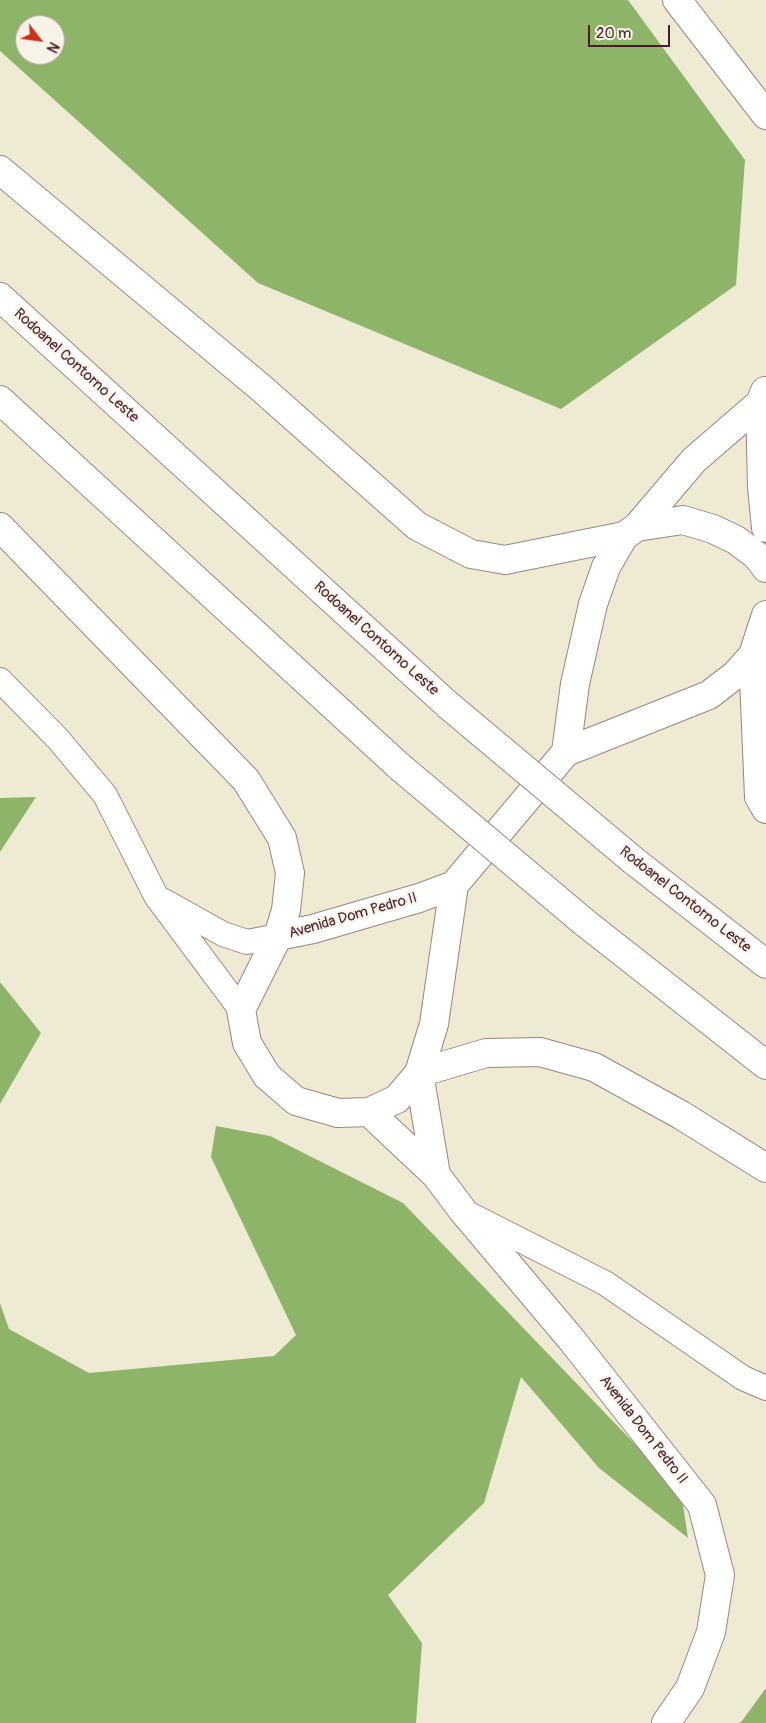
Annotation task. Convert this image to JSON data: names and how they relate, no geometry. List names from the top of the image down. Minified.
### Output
{"streets":{"main road":["Rodoanel Contorno Leste","Avenida Dom Pedro II"]},"scale_bar":"20 m","north":"bottom right"}
